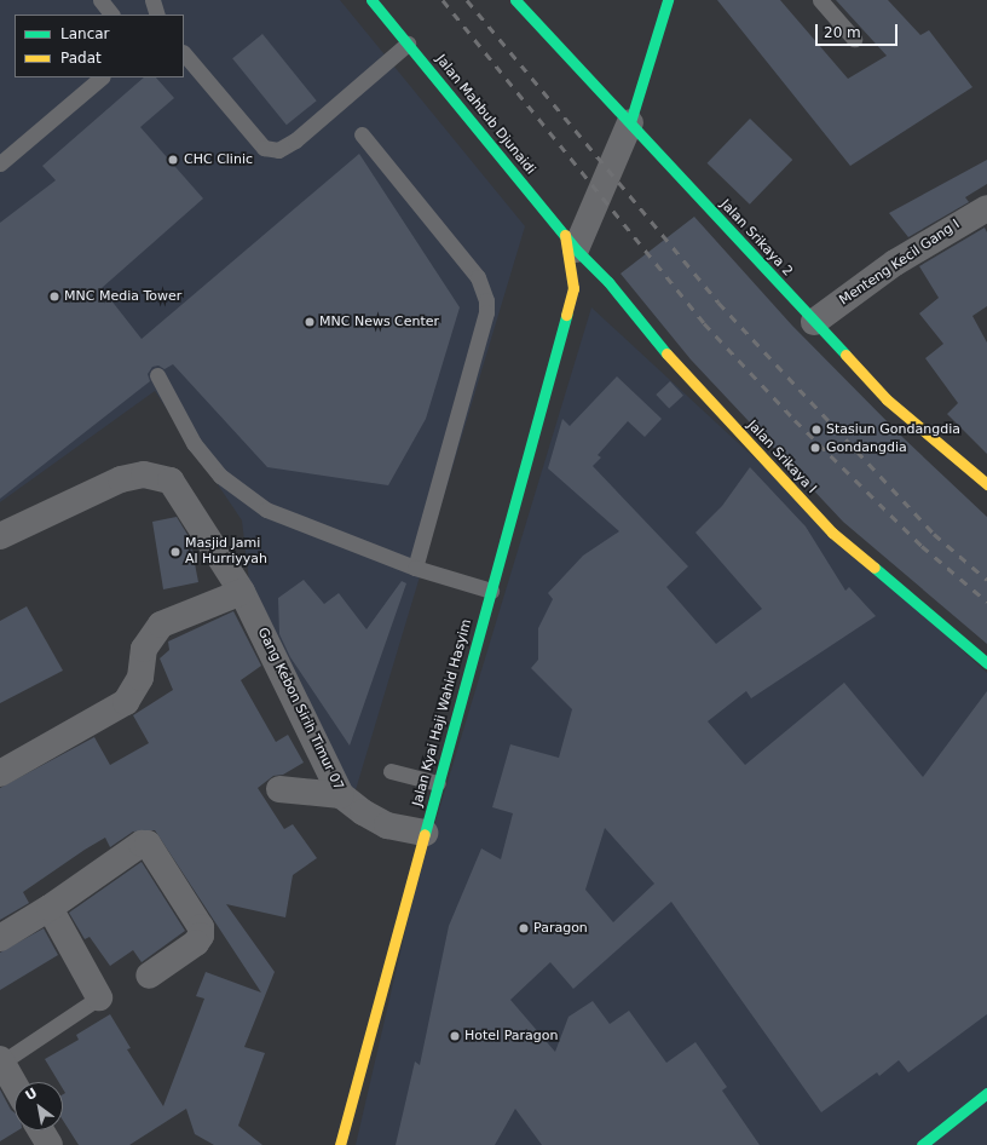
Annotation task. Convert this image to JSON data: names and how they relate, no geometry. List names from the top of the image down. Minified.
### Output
{"streets":{"street":["Jalan Mahbub Djunaidi","Jalan Srikaya 2","Menteng Kecil Gang I","Jalan Srikaya I","Gang Kebon Sirih Timur 07","Jalan Kyai Haji Wahid Hasyim"]},"crossings":[["Jalan Mahbub Djunaidi","Jalan Srikaya I"],["Jalan Srikaya 2","Menteng Kecil Gang I"],["Gang Kebon Sirih Timur 07","Jalan Kyai Haji Wahid Hasyim"]],"places":["CHC Clinic","MNC Media Tower","MNC News Center","Stasiun Gondangdia","Gondangdia","Masjid Jami Al Hurriyyah","Paragon","Hotel Paragon"],"legend":["Lancar","Padat"],"scale_bar":"20 m","north":"top left"}
